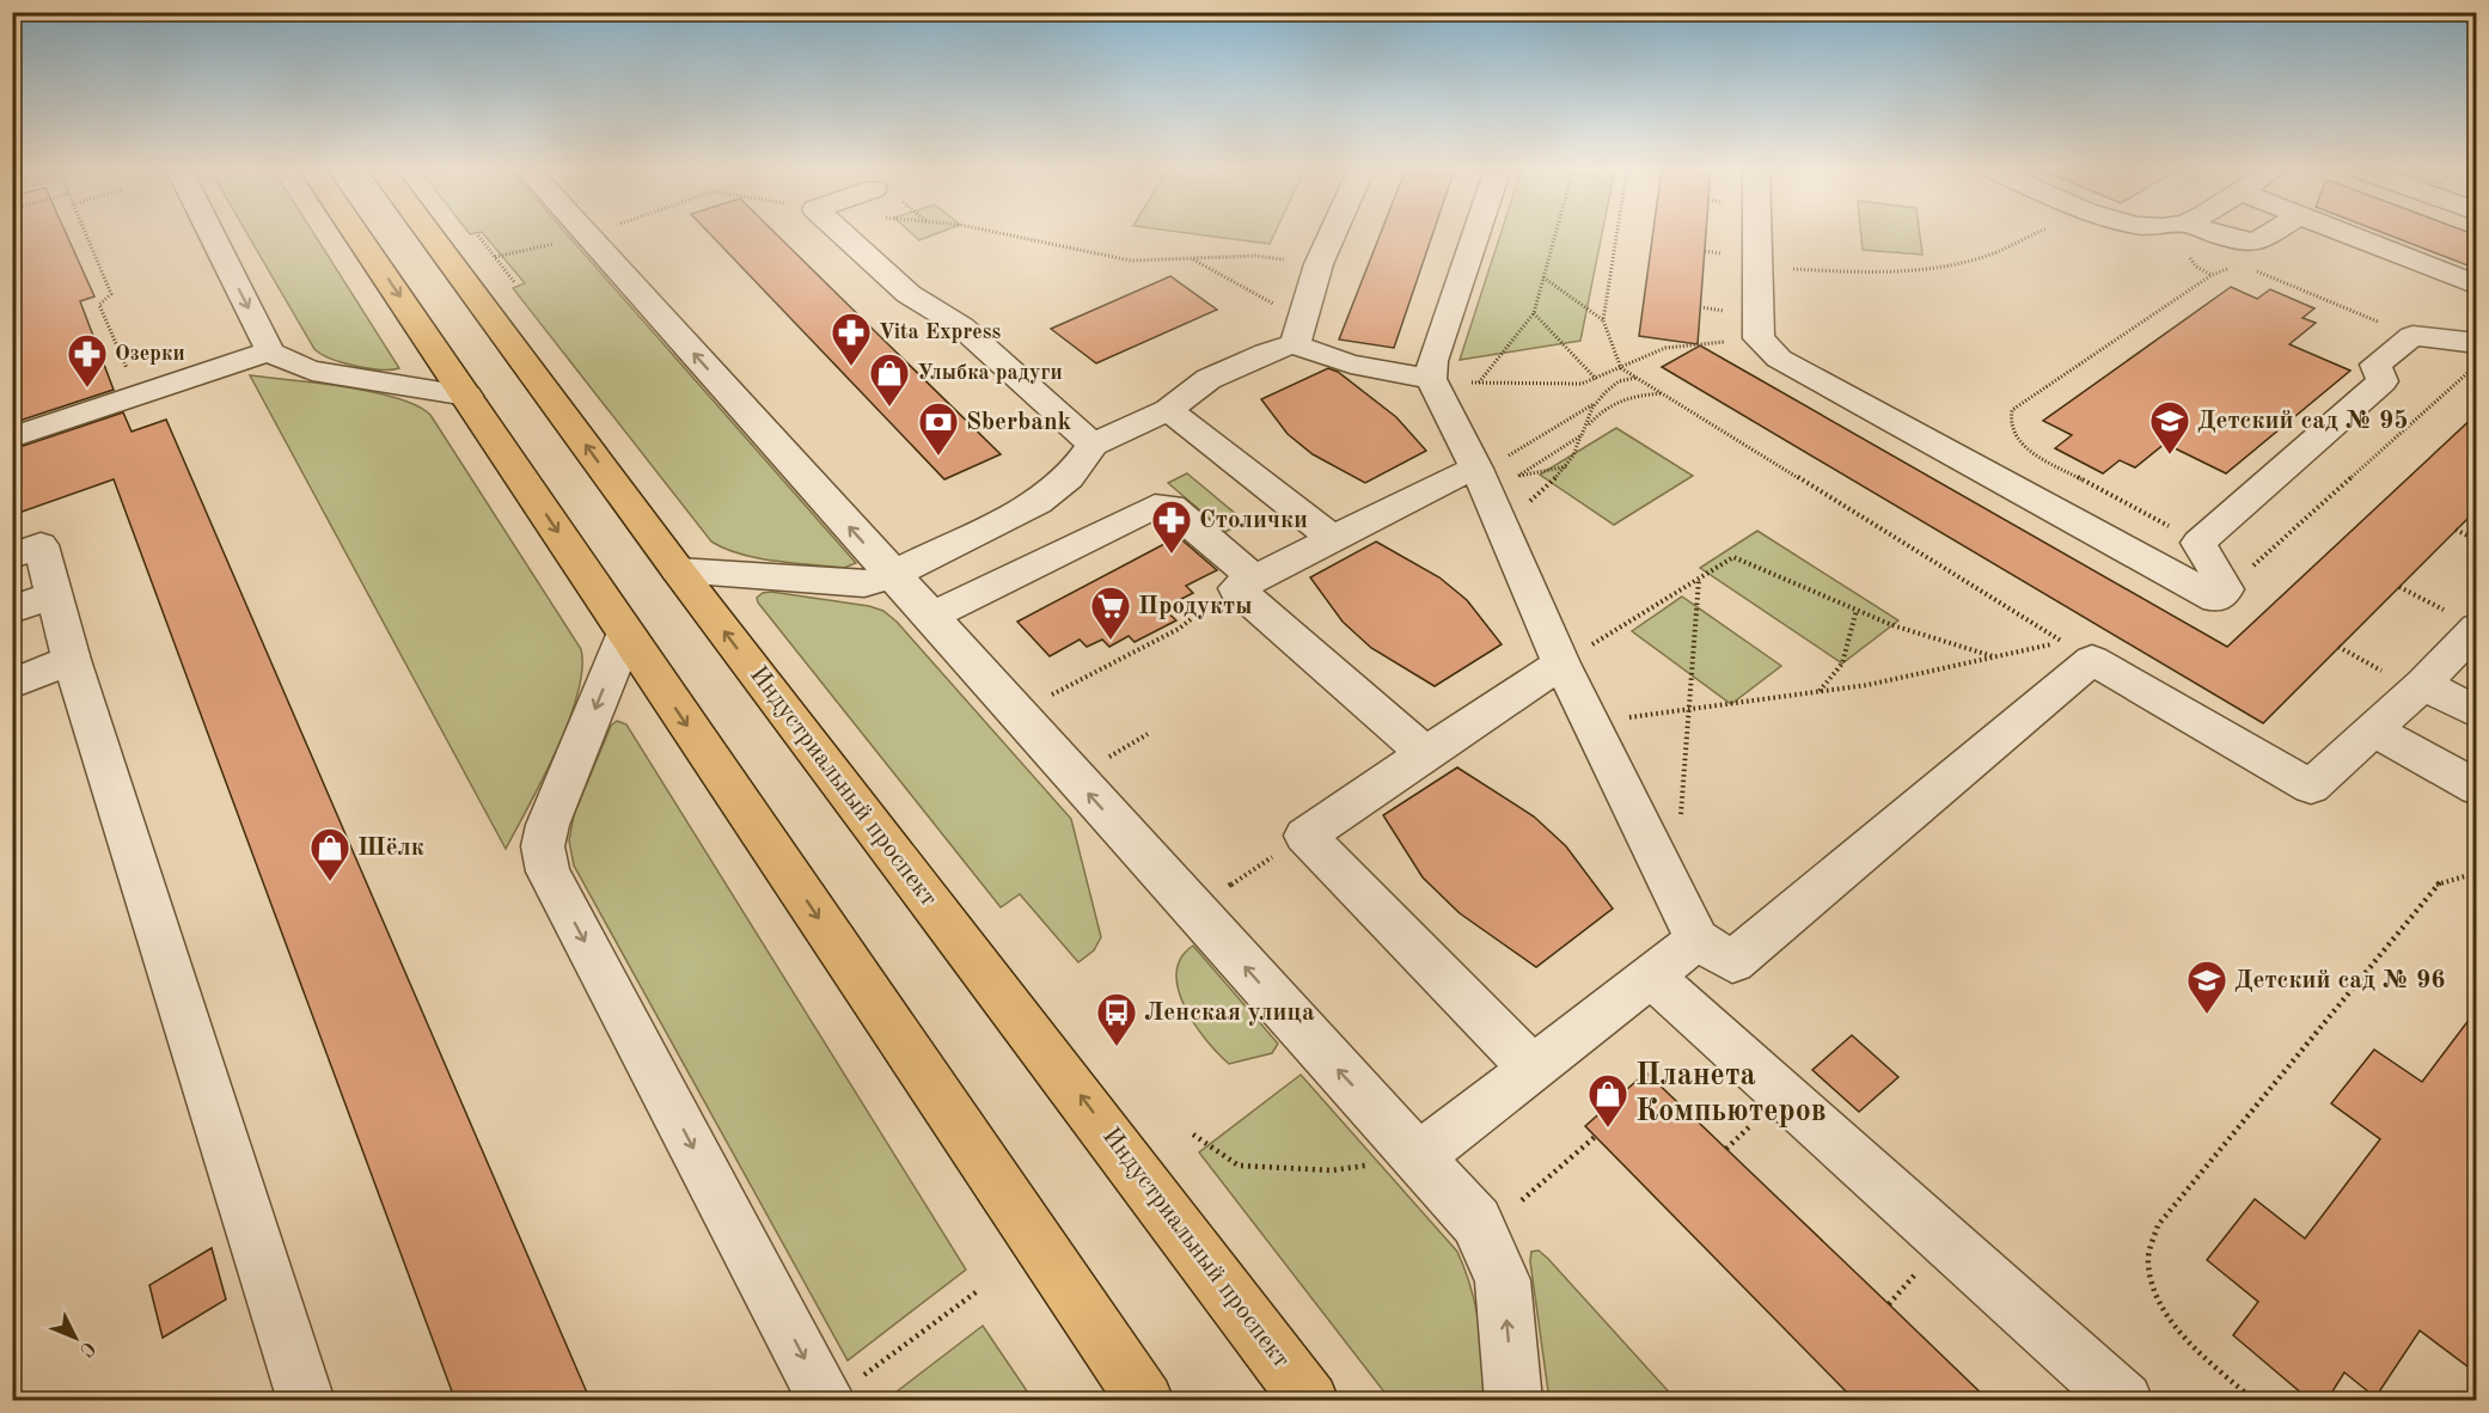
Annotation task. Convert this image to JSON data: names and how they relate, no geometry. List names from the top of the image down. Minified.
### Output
{"streets":{"main road":["Индустриальный проспект"]},"places":{"pharmacy":["Vita Express","Озерки","Столички"],"shop":["Улыбка радуги","Шёлк","Планета Компьютеров"],"school or university":["Детский сад № 95","Детский сад № 96"],"bank":["Sberbank"],"supermarket":["Продукты"],"bus stop":["Ленская улица"]},"north":"bottom right"}
